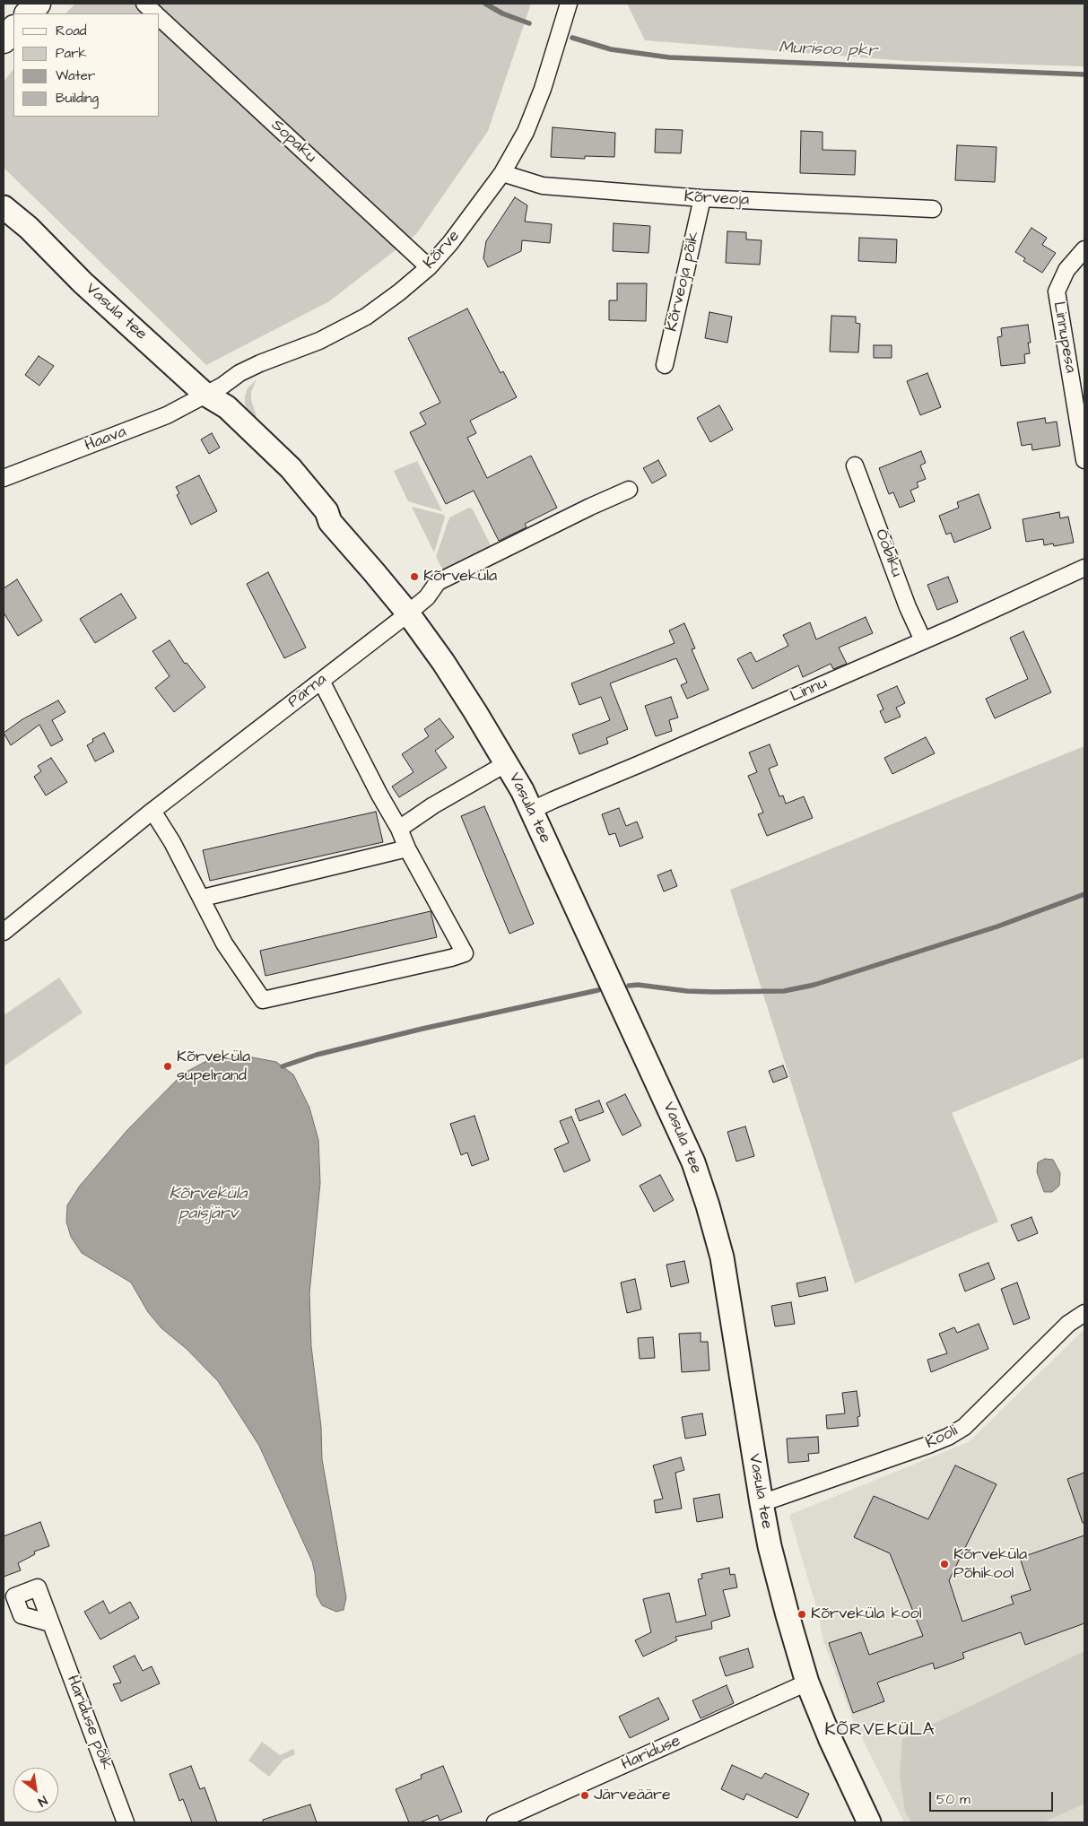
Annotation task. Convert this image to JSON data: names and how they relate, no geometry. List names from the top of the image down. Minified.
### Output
{"streets":{"street":["Sopaku","Kõrveoja","Kõrve","Kõrveoja põik","Vasula tee","Linnupesa","Haava","Ööbiku","Linnu","Pärna","Kooli","Hariduse põik","Hariduse"]},"crossings":[["Sopaku","Kõrve"],["Kõrveoja","Kõrve"],["Kõrveoja","Kõrveoja põik"],["Kõrve","Vasula tee"],["Kõrve","Haava"],["Vasula tee","Haava"],["Vasula tee","Linnu"],["Vasula tee","Pärna"],["Vasula tee","Kooli"],["Vasula tee","Hariduse"],["Ööbiku","Linnu"]],"districts":["KÕRVEKÜLA"],"water":["Murisoo pkr","Kõrveküla paisjärv"],"places":["Kõrveküla","Kõrveküla supelrand","Kõrveküla Põhikool","Kõrveküla kool","Järveääre"],"legend":["Road","Park","Water","Building"],"scale_bar":"50 m","north":"bottom right"}
